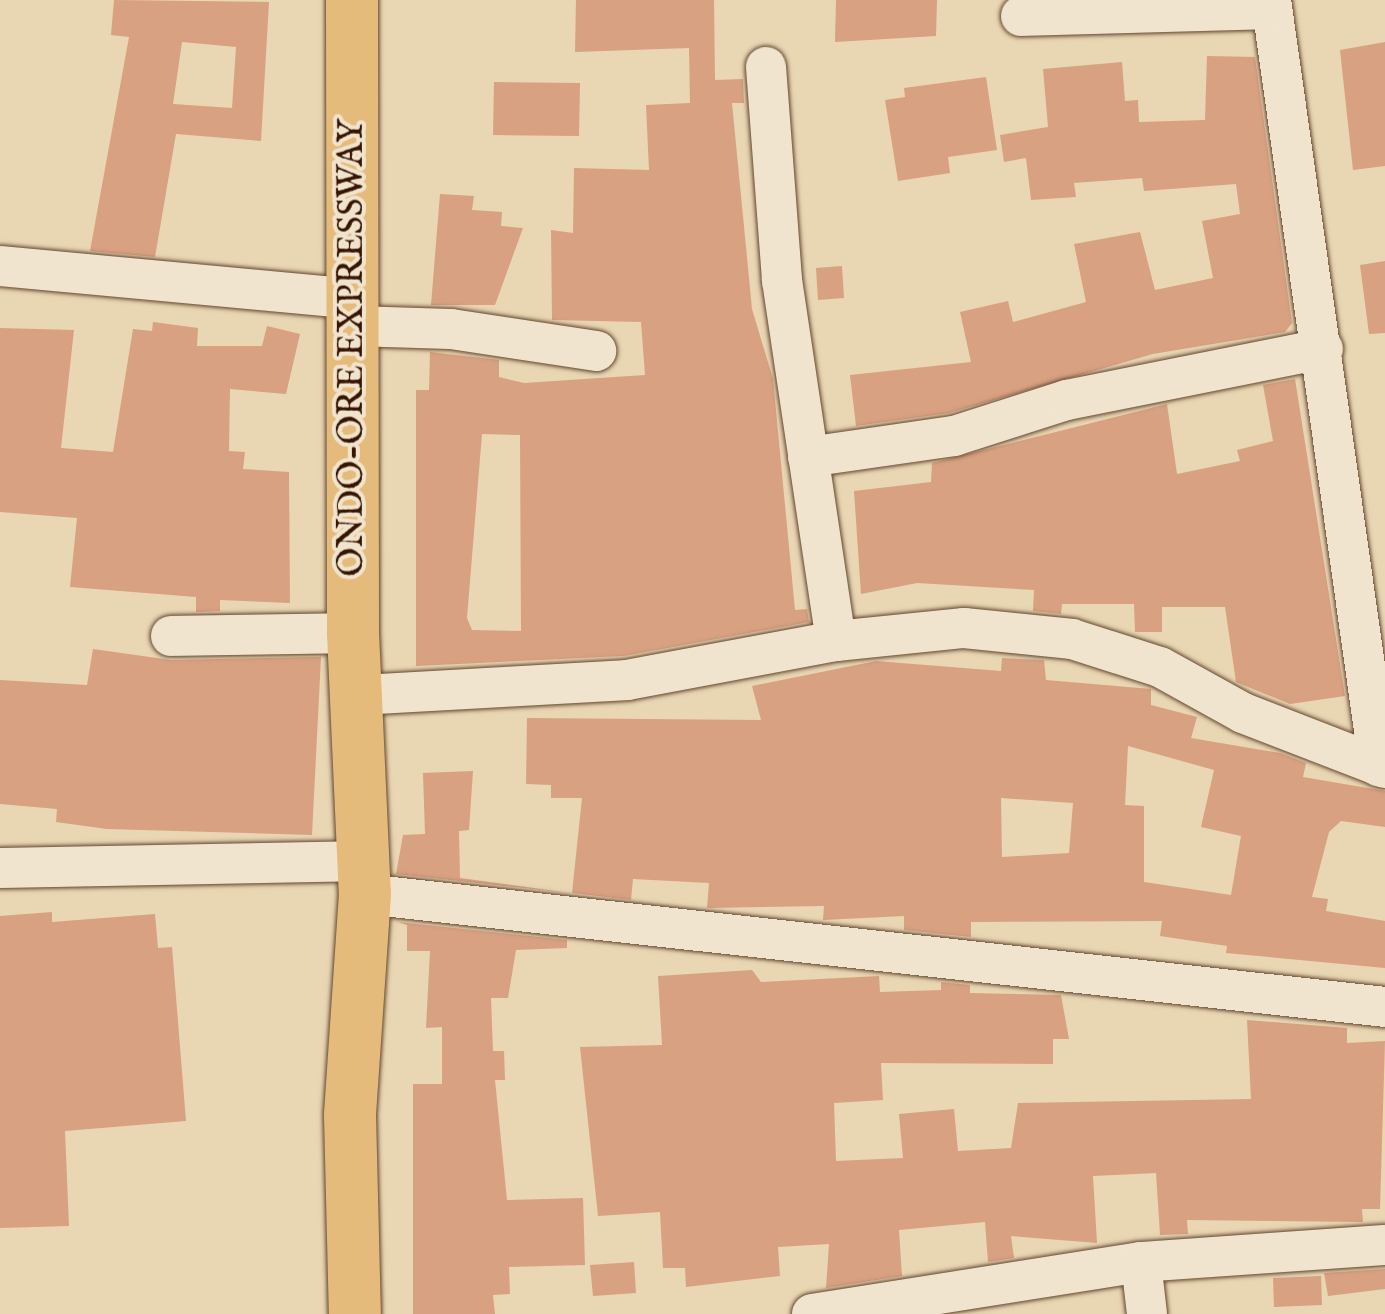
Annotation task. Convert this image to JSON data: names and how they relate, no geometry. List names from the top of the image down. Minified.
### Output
{"streets":{"main road":["ONDO-ORE EXPRESSWAY"]}}
